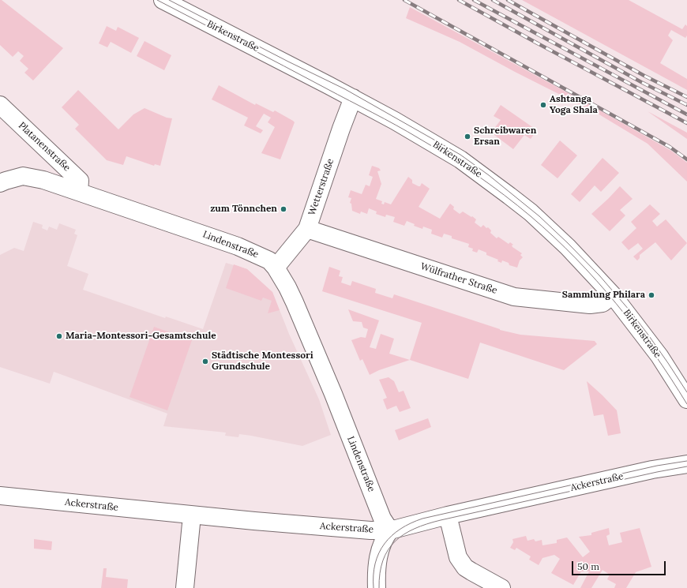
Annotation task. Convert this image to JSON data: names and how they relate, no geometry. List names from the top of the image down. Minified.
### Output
{"streets":{"street":["Birkenstraße","Platanenstraße","Wetterstraße","Lindenstraße","Wülfrather Straße","Ackerstraße"]},"crossings":[["Birkenstraße","Wetterstraße"],["Birkenstraße","Wülfrather Straße"],["Platanenstraße","Lindenstraße"],["Wetterstraße","Lindenstraße"],["Wetterstraße","Wülfrather Straße"],["Lindenstraße","Ackerstraße"]],"places":["Ashtanga Yoga Shala","Schreibwaren Ersan","zum Tönnchen","Sammlung Philara","Maria-Montessori-Gesamtschule","Städtische Montessori Grundschule"],"scale_bar":"50 m"}
